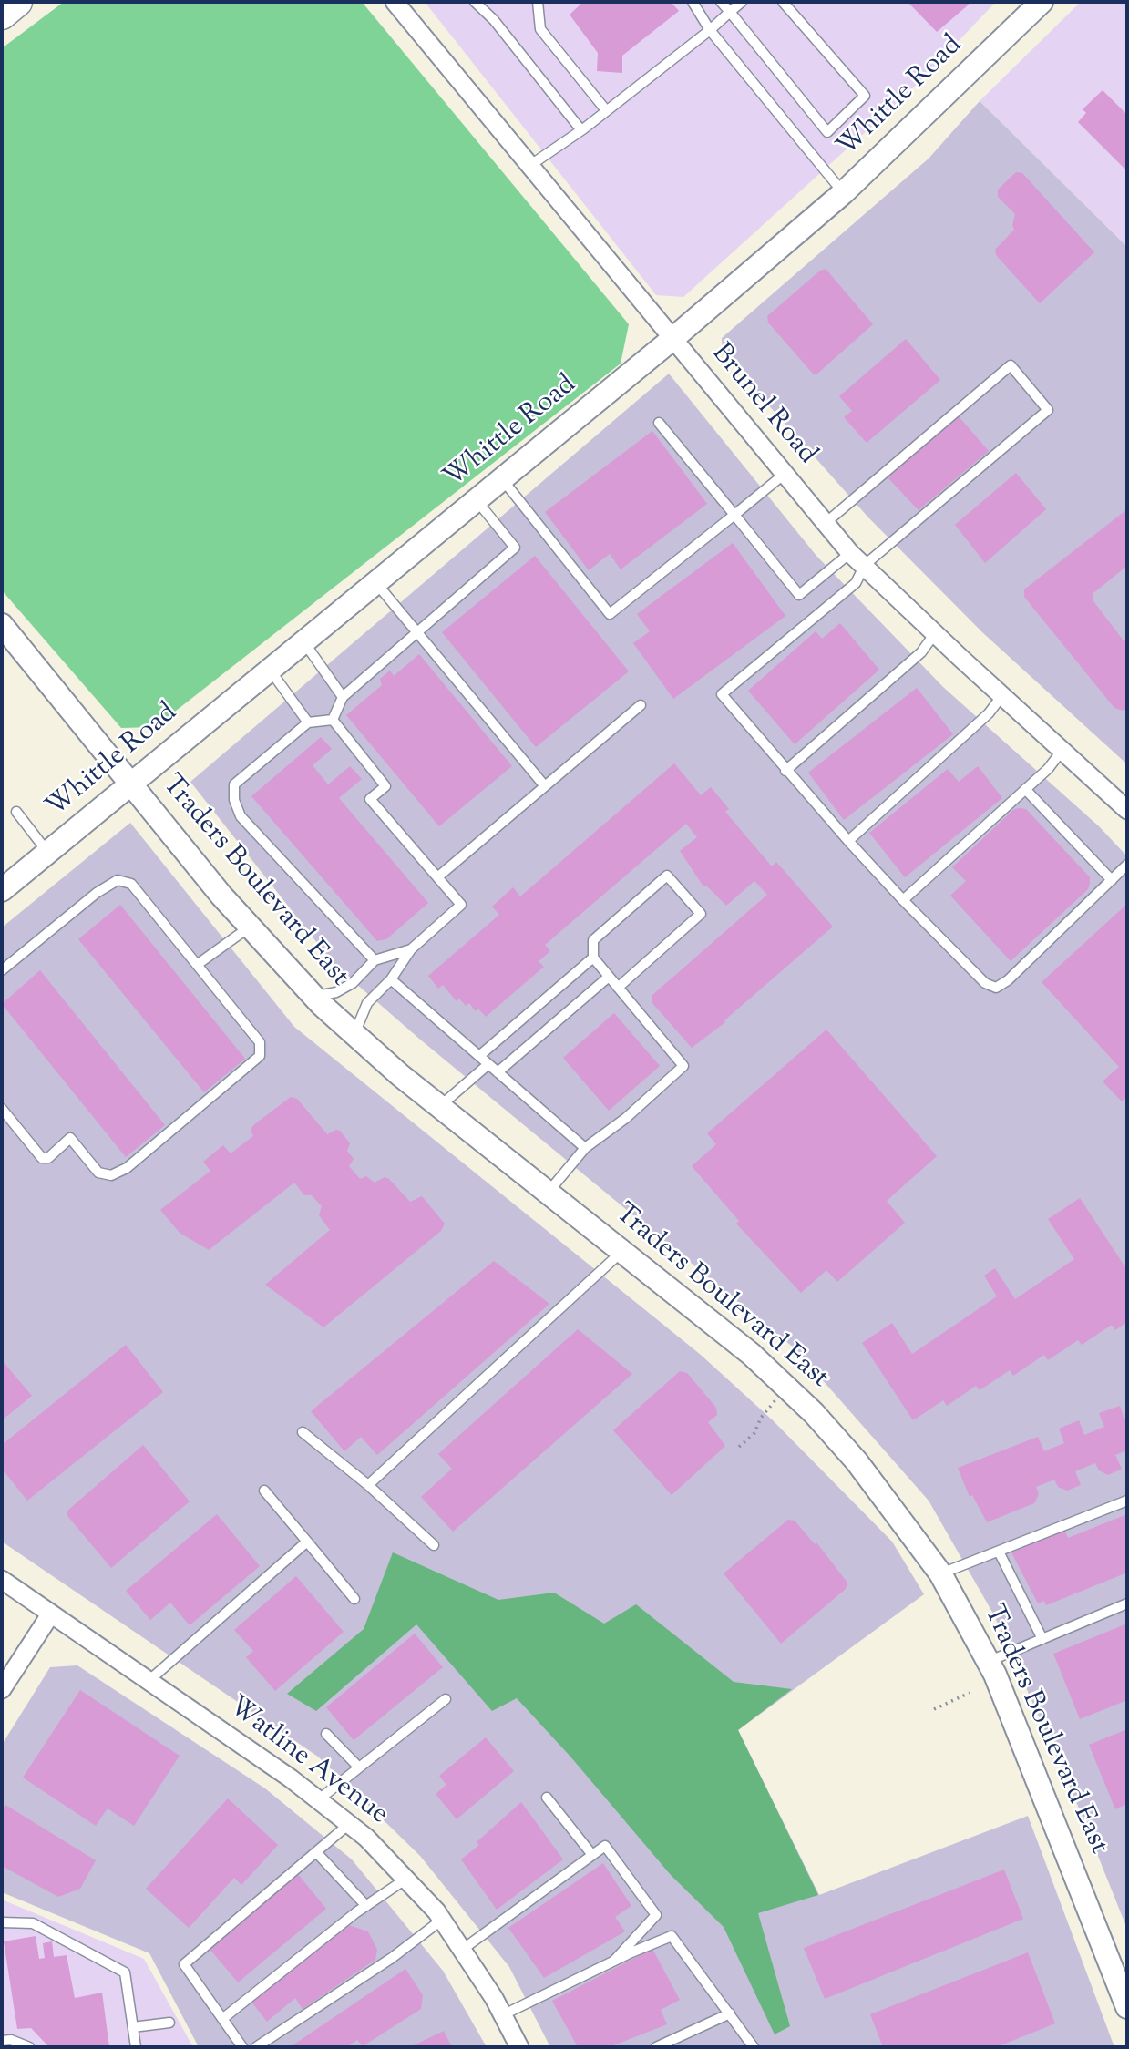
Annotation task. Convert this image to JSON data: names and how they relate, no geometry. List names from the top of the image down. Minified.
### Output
{"streets":{"street":["Whittle Road","Brunel Road","Traders Boulevard East","Watline Avenue"]},"crossings":[["Whittle Road","Brunel Road"],["Whittle Road","Traders Boulevard East"]]}
